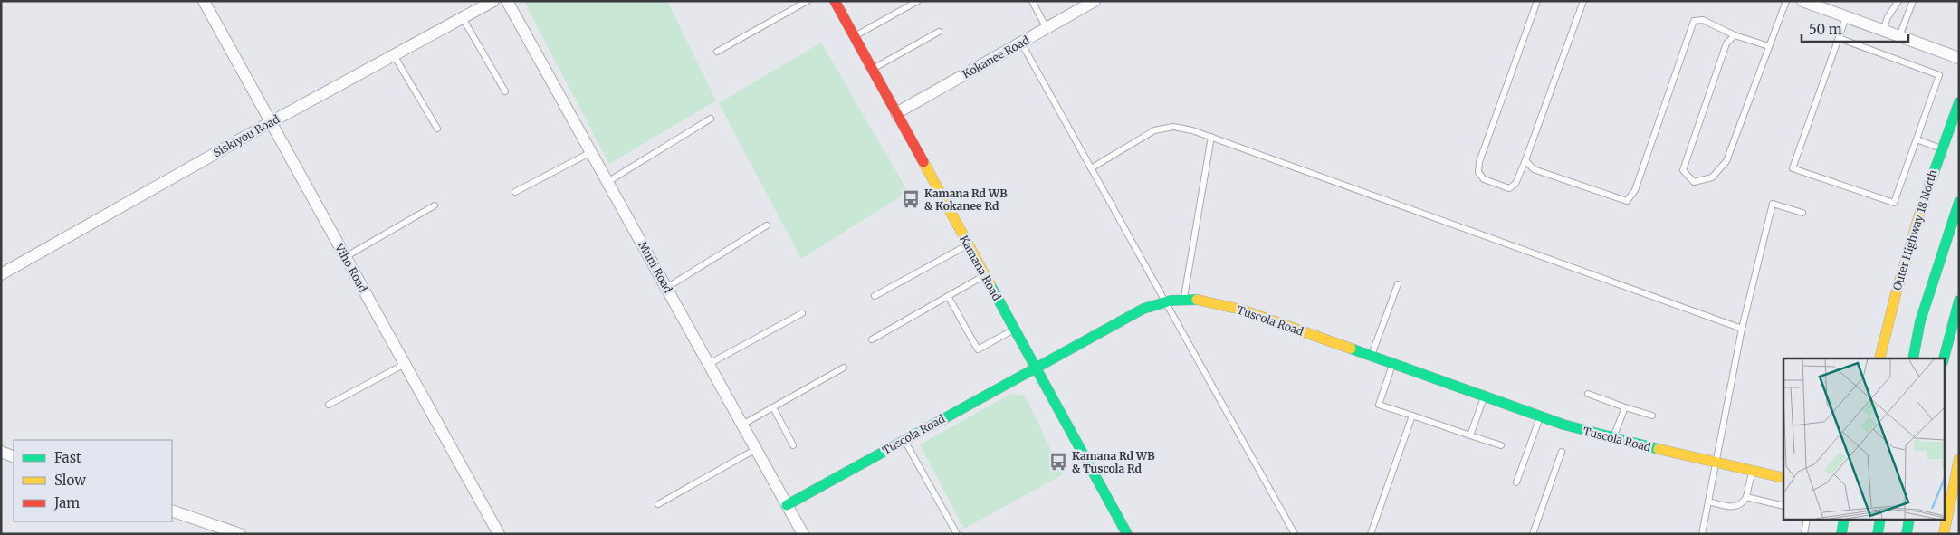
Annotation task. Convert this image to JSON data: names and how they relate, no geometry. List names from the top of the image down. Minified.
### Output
{"streets":{"street":["Kokanee Road","Siskiyou Road","Outer Highway 18 North","Muni Road","Viho Road","Kamana Road","Tuscola Road"]},"crossings":[["Kokanee Road","Kamana Road"],["Siskiyou Road","Viho Road"],["Muni Road","Tuscola Road"],["Kamana Road","Tuscola Road"]],"places":{"bus stop":["Kamana Rd WB & Kokanee Rd","Kamana Rd WB & Tuscola Rd"]},"legend":["Fast","Slow","Jam"],"scale_bar":"50 m"}
